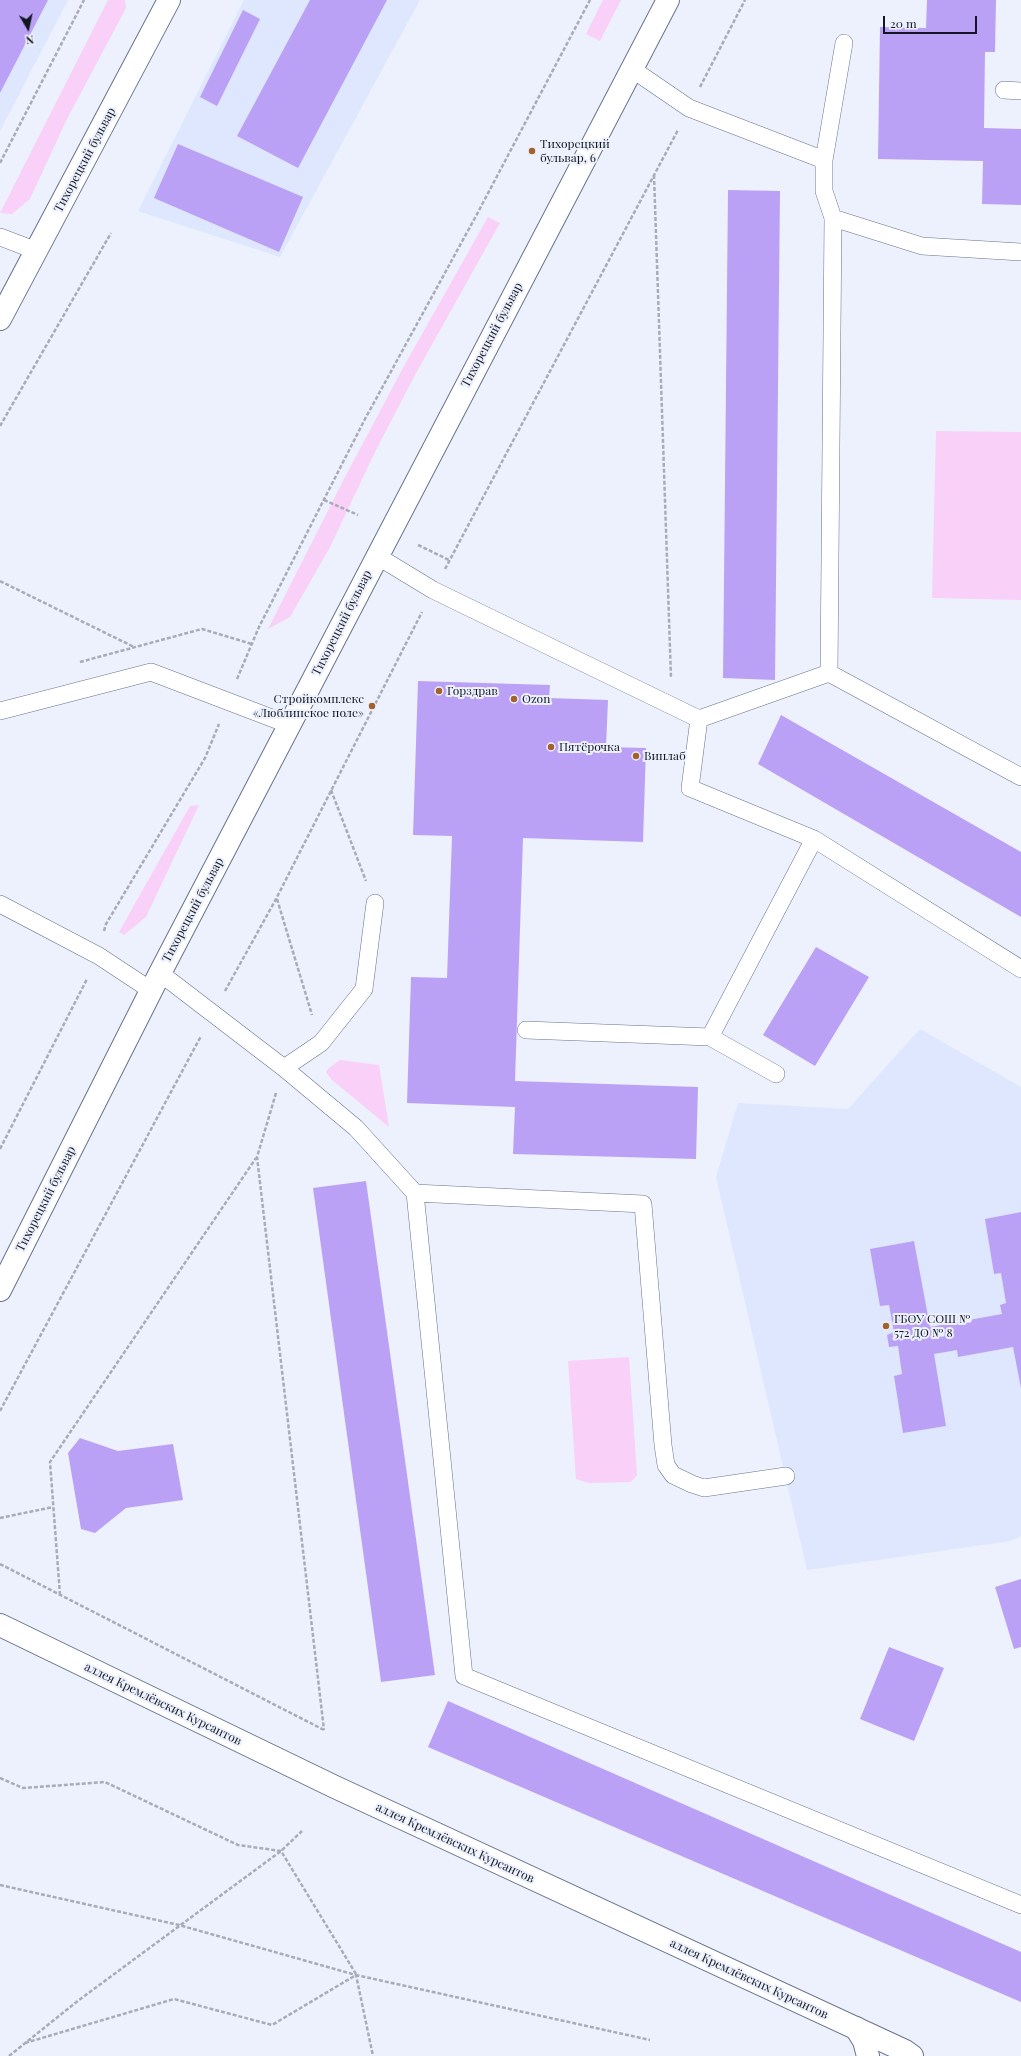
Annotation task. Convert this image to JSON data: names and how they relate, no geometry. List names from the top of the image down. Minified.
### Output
{"streets":{"street":["Тихорецкий бульвар","аллея Кремлёвских Курсантов"]},"places":["Тихорецкий бульвар, 6","Горздрав","Ozon","Стройкомплекс «Люблинское поле»","Пятёрочка","Винлаб","ГБОУ СОШ № 572 ДО № 8"],"scale_bar":"20 m","north":"bottom"}
